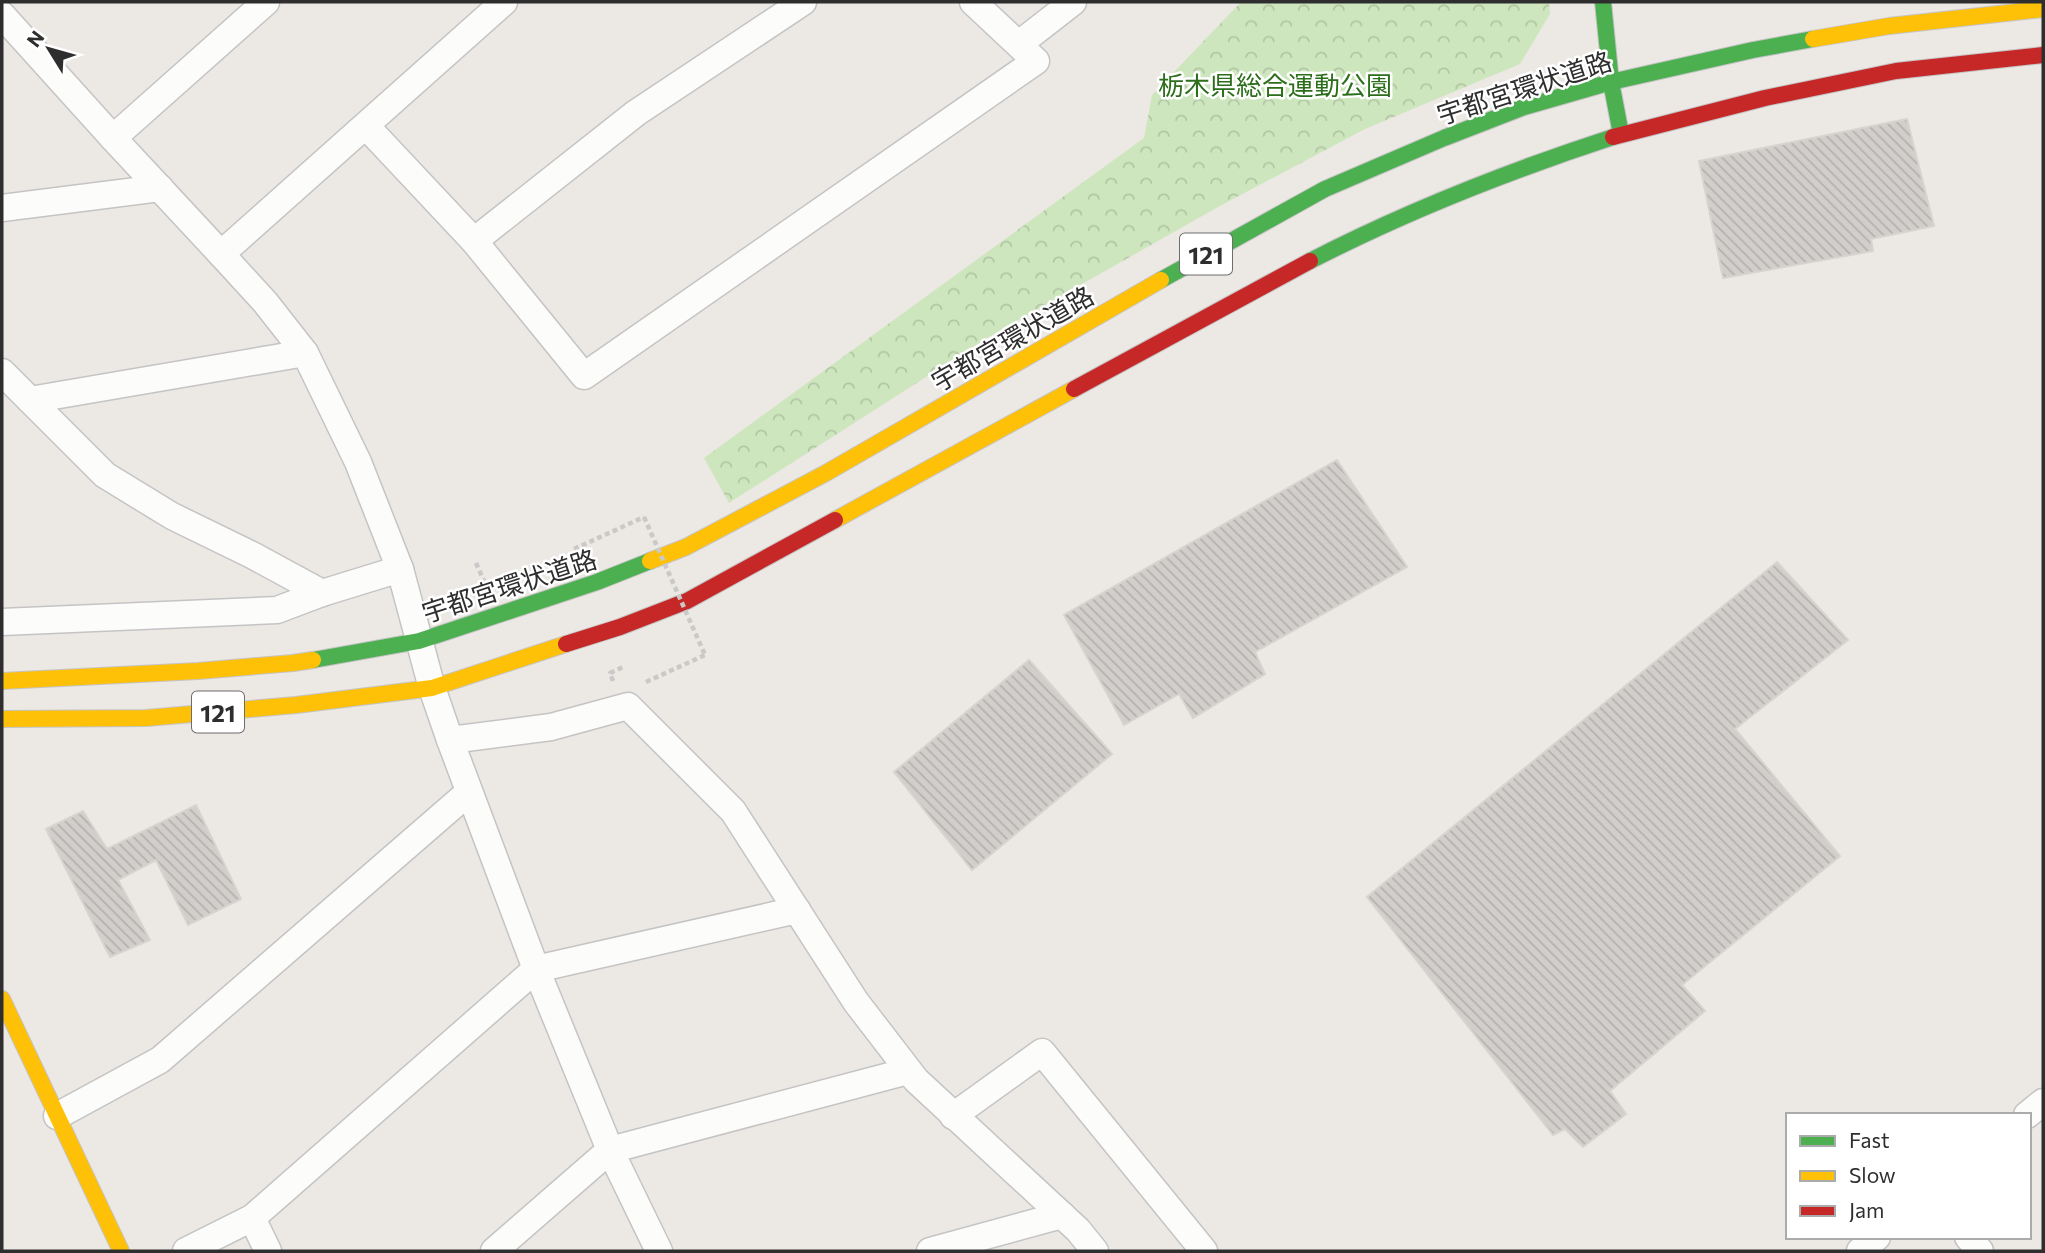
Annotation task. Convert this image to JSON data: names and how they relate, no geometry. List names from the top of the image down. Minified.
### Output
{"streets":{"main road":["宇都宮環状道路","121"]},"parks":["栃木県総合運動公園"],"legend":["Fast","Slow","Jam"],"north":"top left"}
